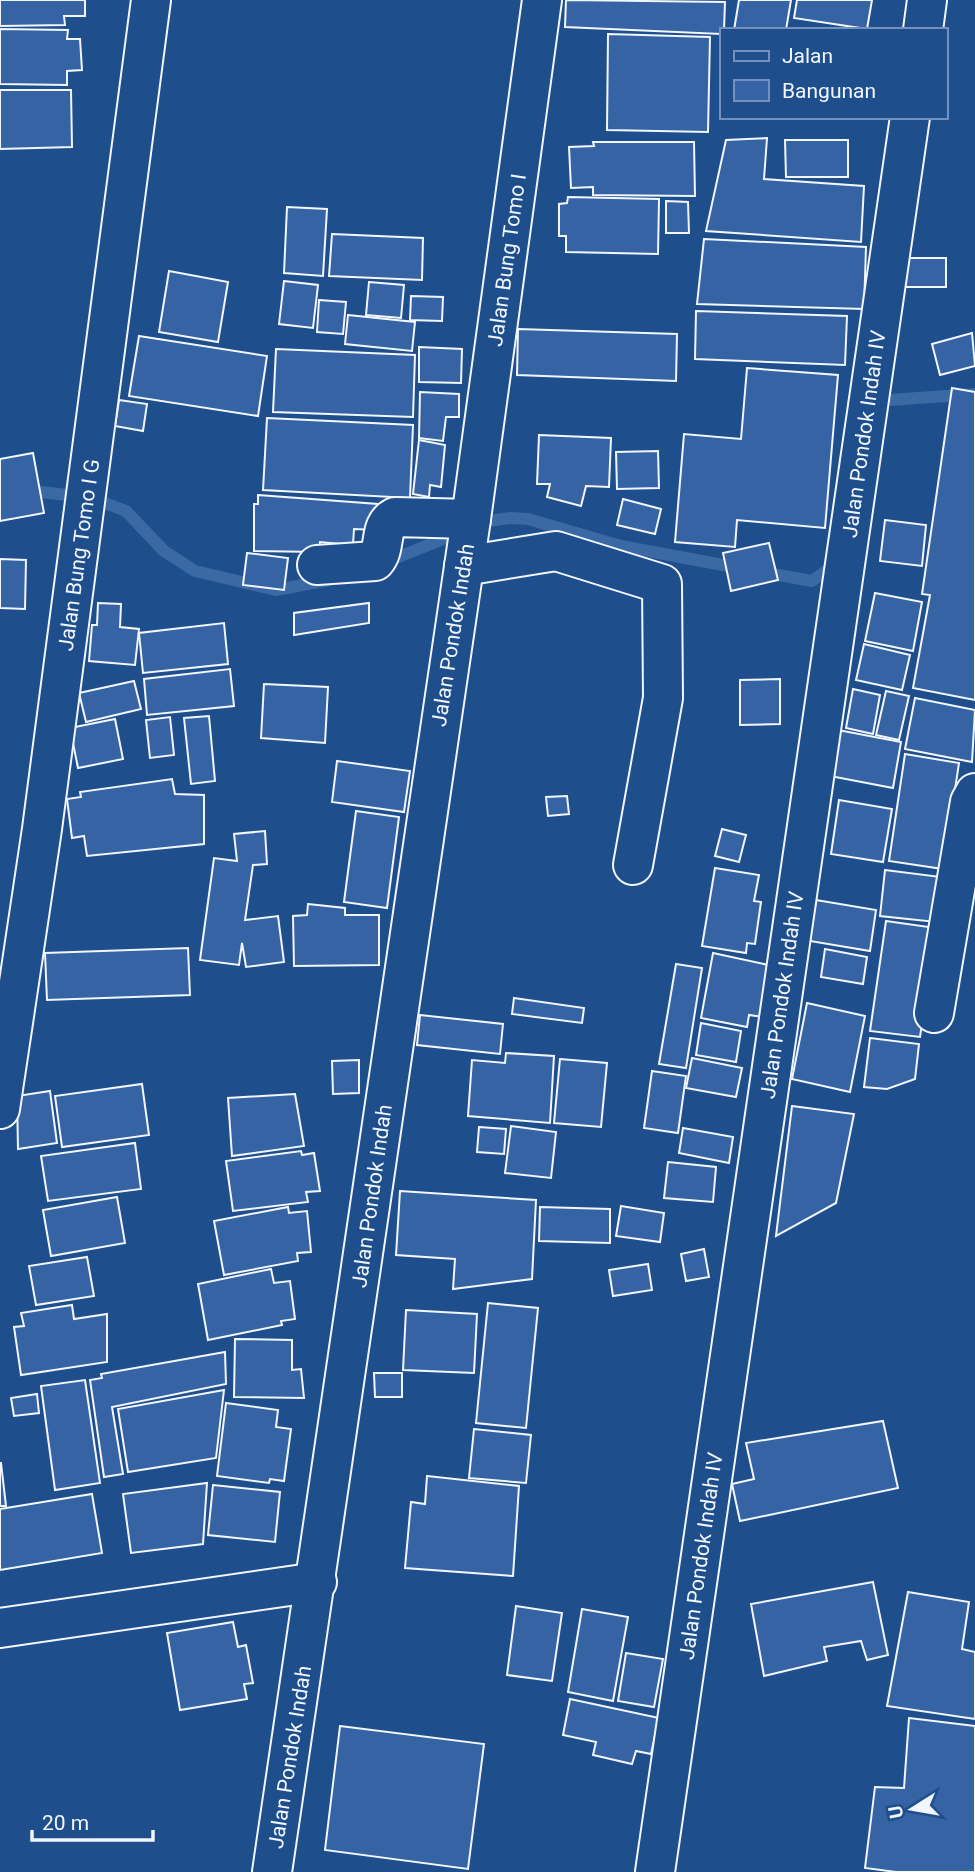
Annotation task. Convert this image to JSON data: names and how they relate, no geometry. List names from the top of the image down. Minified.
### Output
{"streets":{"street":["Jalan Bung Tomo I","Jalan Pondok Indah IV","Jalan Bung Tomo I G","Jalan Pondok Indah"]},"crossings":[["Jalan Bung Tomo I","Jalan Pondok Indah"]],"legend":["Jalan","Bangunan"],"scale_bar":"20 m","north":"left"}
